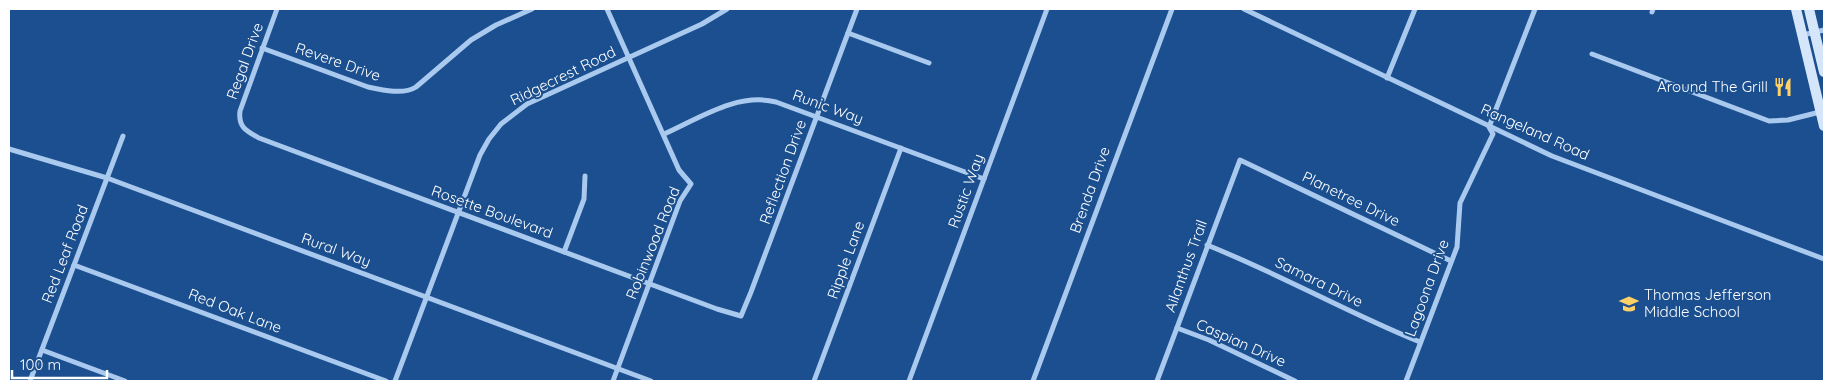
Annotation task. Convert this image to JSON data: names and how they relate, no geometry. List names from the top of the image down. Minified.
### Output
{"streets":{"street":["Regal Drive","Revere Drive","Ridgecrest Road","Runic Way","Rangeland Road","Reflection Drive","Brenda Drive","Rustic Way","Planetree Drive","Rosette Boulevard","Robinwood Road","Rural Way","Red Leaf Road","Ripple Lane","Ailanthus Trail","Samara Drive","Lagoona Drive","Red Oak Lane","Caspian Drive"]},"crossings":[["Regal Drive","Revere Drive"],["Regal Drive","Rosette Boulevard"],["Ridgecrest Road","Rosette Boulevard"],["Ridgecrest Road","Robinwood Road"],["Ridgecrest Road","Rural Way"],["Runic Way","Reflection Drive"],["Runic Way","Rustic Way"],["Runic Way","Robinwood Road"],["Runic Way","Ripple Lane"],["Rangeland Road","Lagoona Drive"],["Reflection Drive","Rosette Boulevard"],["Planetree Drive","Ailanthus Trail"],["Planetree Drive","Lagoona Drive"],["Rosette Boulevard","Robinwood Road"],["Robinwood Road","Rural Way"],["Rural Way","Red Leaf Road"],["Red Leaf Road","Red Oak Lane"],["Ailanthus Trail","Samara Drive"],["Ailanthus Trail","Caspian Drive"],["Samara Drive","Lagoona Drive"]],"places":{"restaurant":["Around The Grill"],"school or university":["Thomas Jefferson Middle School"]},"scale_bar":"100 m"}
